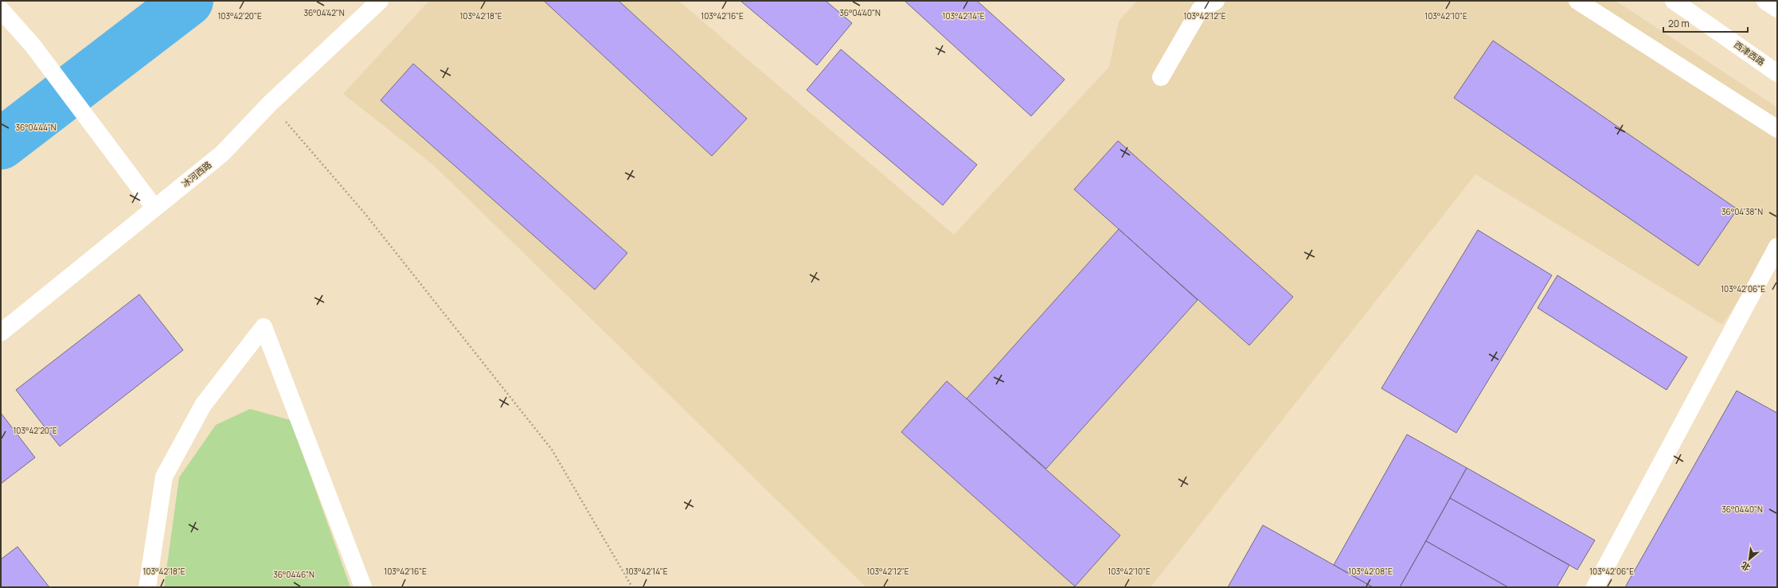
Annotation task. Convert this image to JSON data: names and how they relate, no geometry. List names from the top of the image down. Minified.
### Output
{"streets":{"street":["西津西路","冰河西路"]},"scale_bar":"20 m","north":"bottom left","coordinates":["36°04'42\"N","36°04'40\"N","103°42'20\"E","103°42'18\"E","103°42'16\"E","103°42'14\"E","103°42'12\"E","103°42'10\"E","36°04'44\"N","36°04'38\"N","103°42'06\"E","103°42'08\"E","36°04'46\"N"]}
